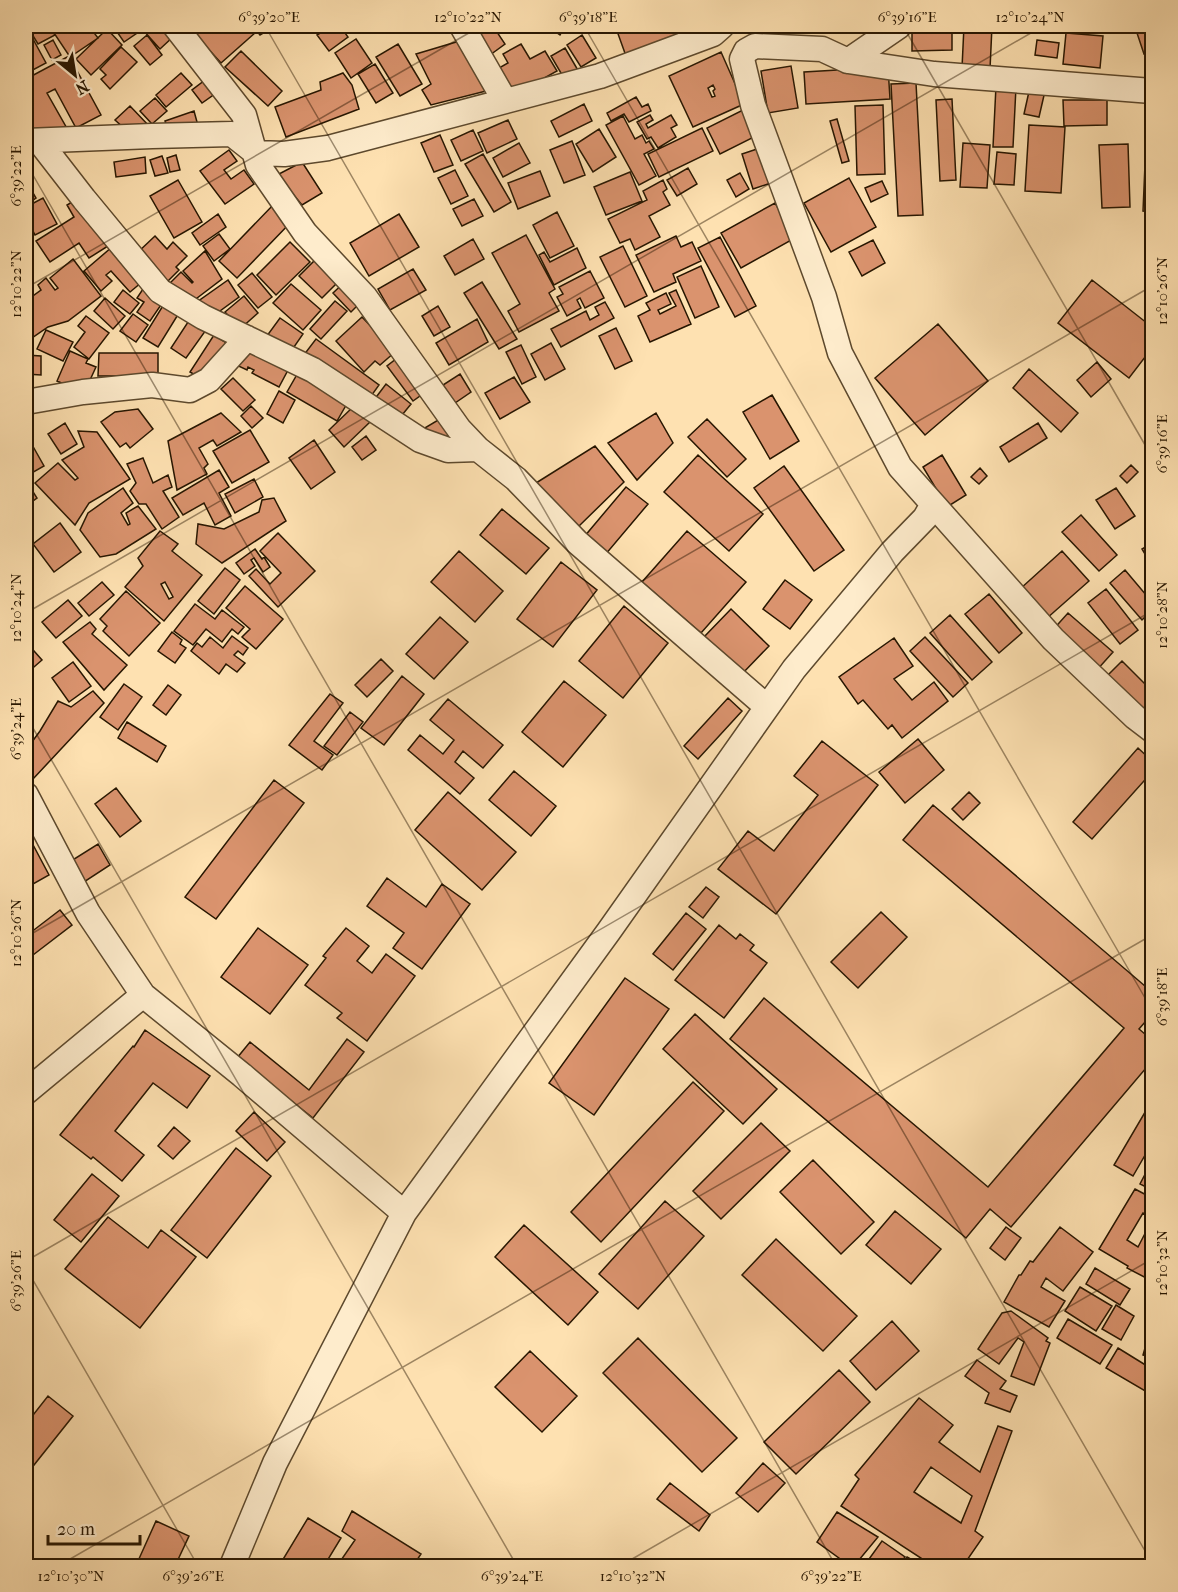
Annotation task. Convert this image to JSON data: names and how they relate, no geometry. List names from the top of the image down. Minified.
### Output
{"scale_bar":"20 m","north":"bottom right","coordinates":["6°39'20\"E","12°10'22\"N","6°39'18\"E","6°39'16\"E","12°10'24\"N","6°39'22\"E","12°10'26\"N","12°10'28\"N","6°39'24\"E","12°10'32\"N","6°39'26\"E","12°10'30\"N"]}
